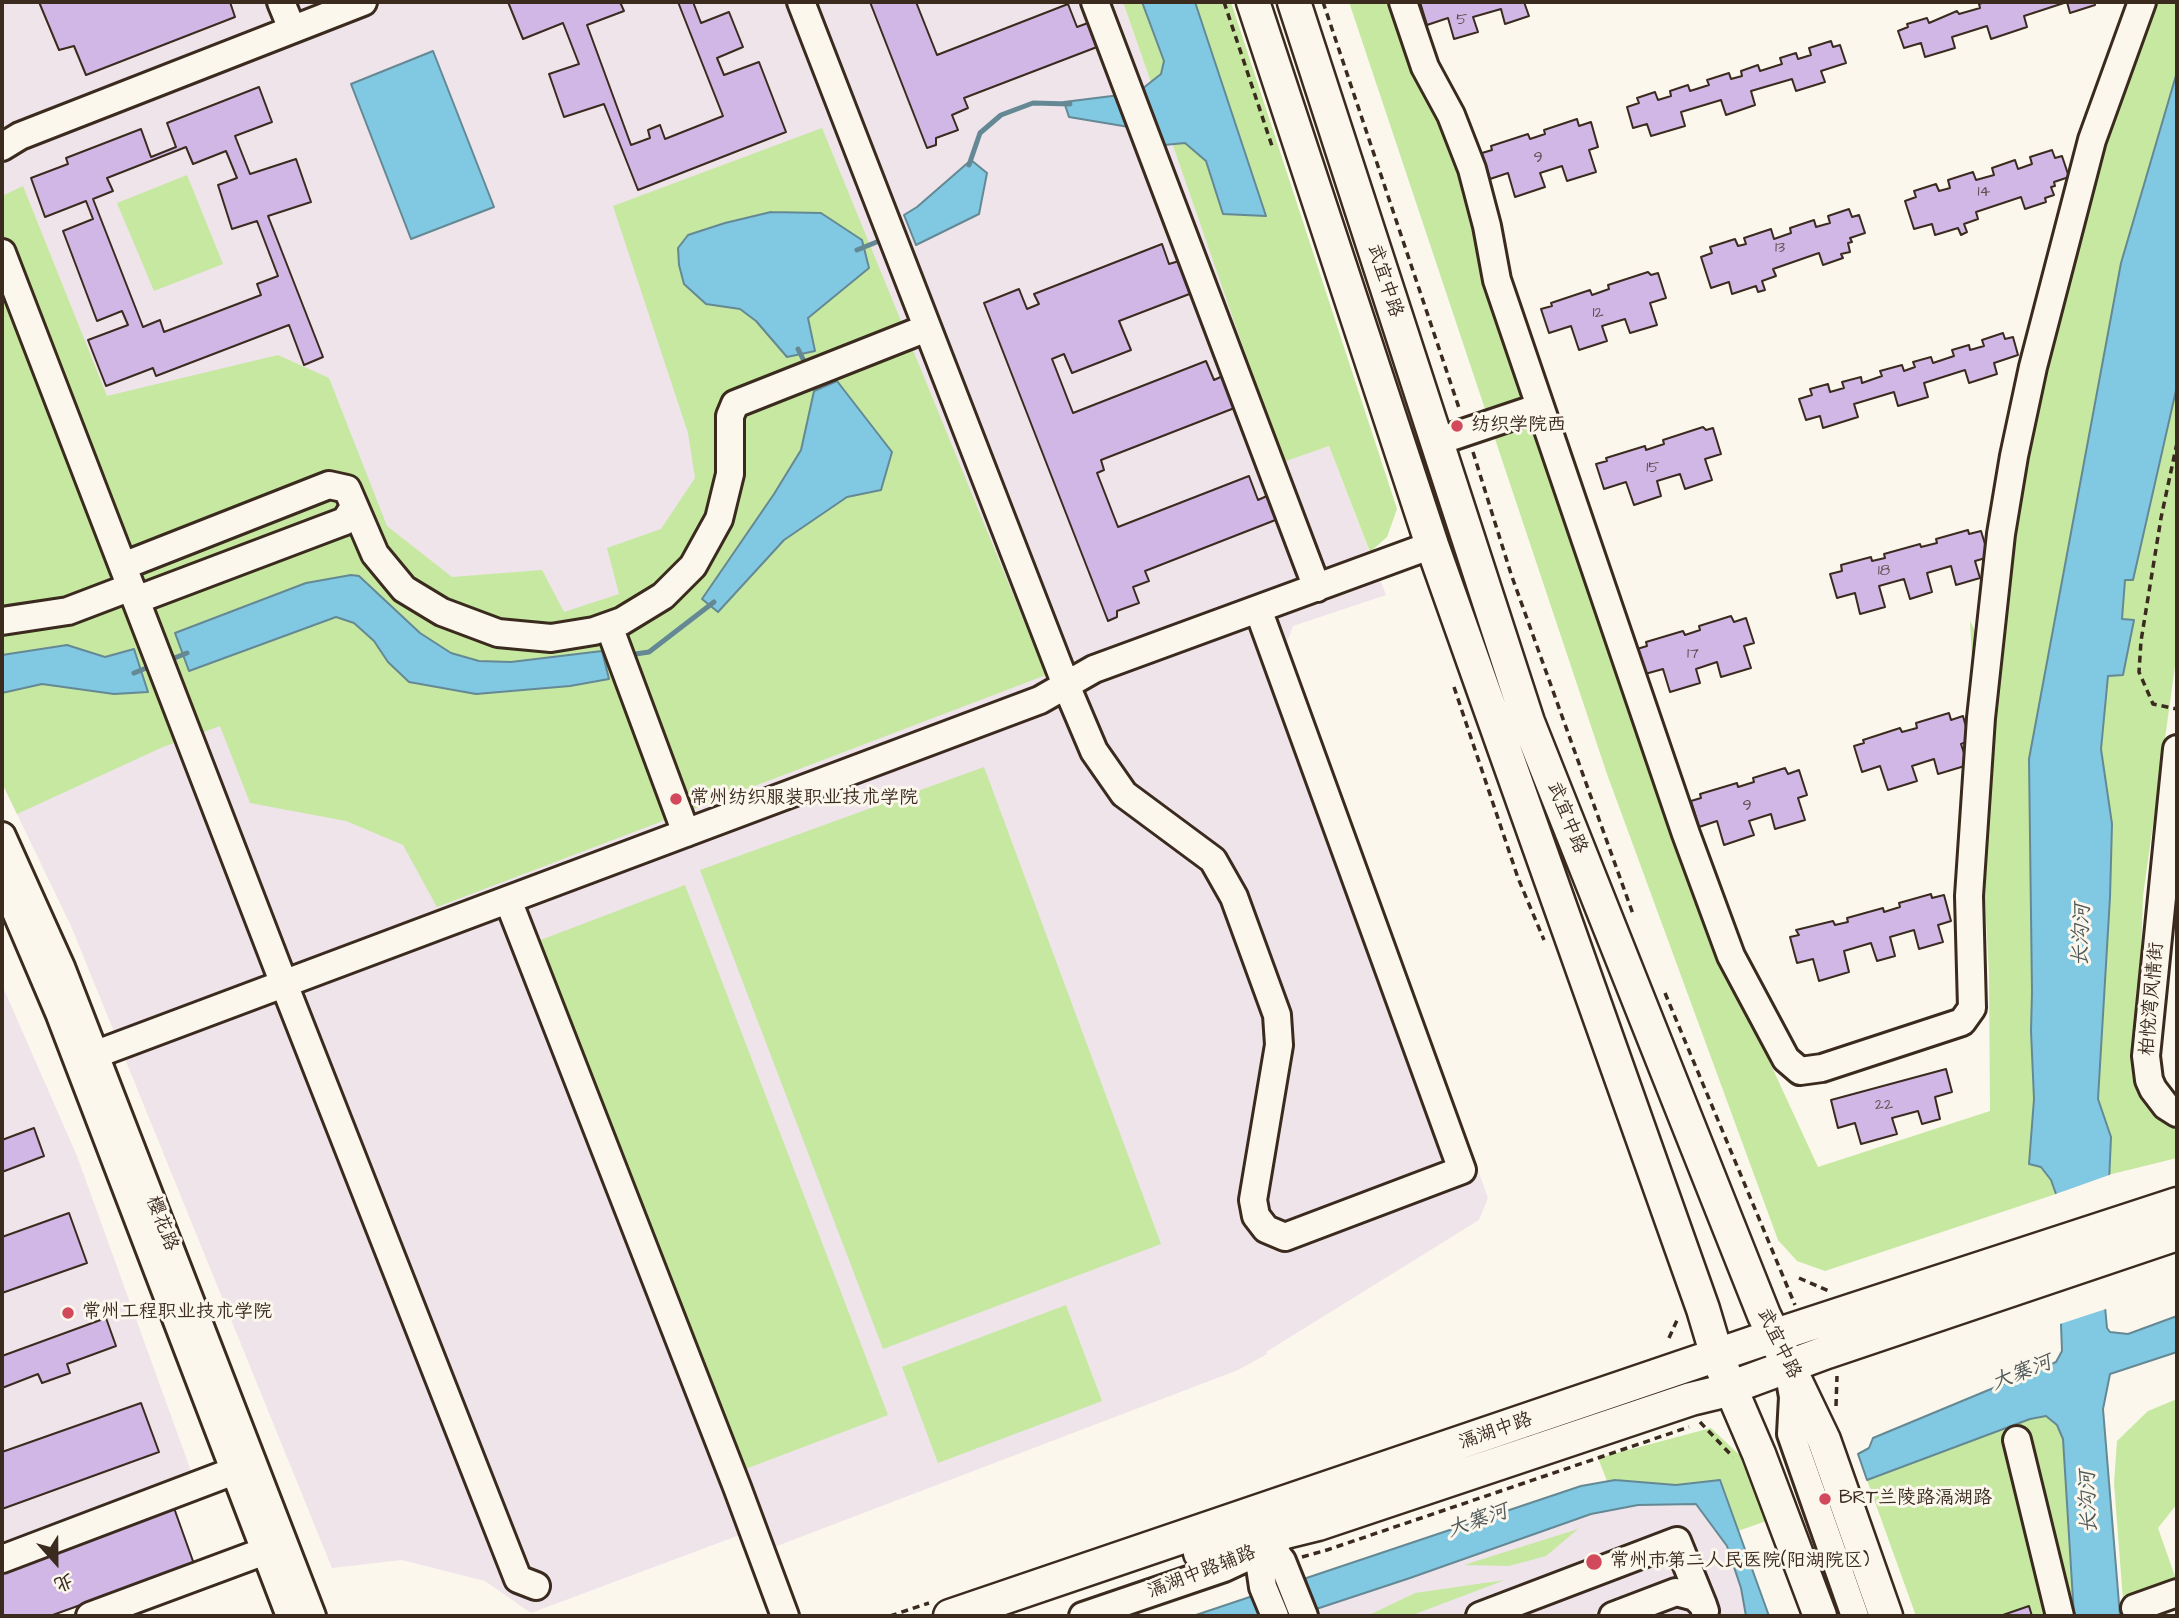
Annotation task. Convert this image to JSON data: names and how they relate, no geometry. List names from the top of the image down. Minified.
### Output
{"streets":{"main road":["武宜中路","滆湖中路"],"street":["柏悦湾风情街","樱花路","滆湖中路辅路"]},"crossings":[["武宜中路","滆湖中路"],["滆湖中路","滆湖中路辅路"]],"water":["长沟河","大寨河"],"places":["纺织学院西","常州纺织服装职业技术学院","常州工程职业技术学院","BRT兰陵路滆湖路","常州市第二人民医院(阳湖院区)"],"house_numbers":["5","9","14","13","12","15","18","17","9","22"],"north":"bottom"}
